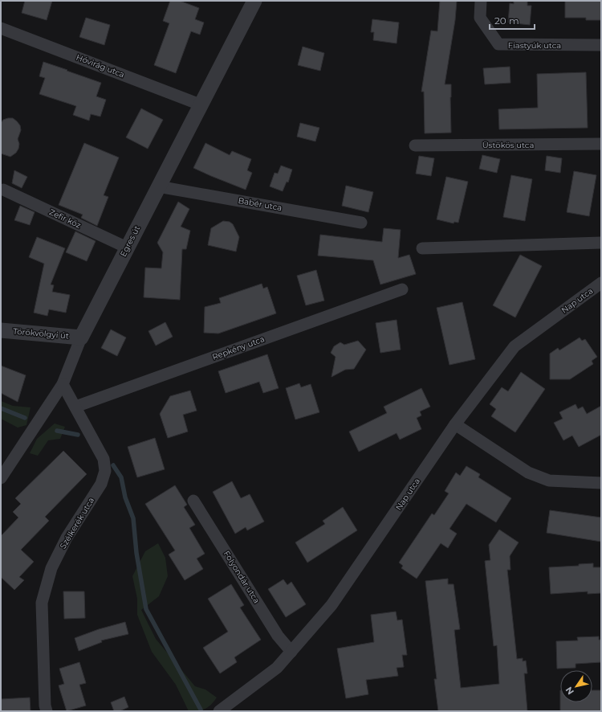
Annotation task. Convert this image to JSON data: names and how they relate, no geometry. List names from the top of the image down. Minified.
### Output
{"streets":{"street":["Fiastyúk utca","Hóvirág utca","Üstökös utca","Babér utca","Zefír köz","Egres út","Nap utca","Törökvölgyi út","Repkény utca","Szélkerék utca","Folyondár utca"]},"crossings":[["Hóvirág utca","Egres út"],["Babér utca","Egres út"],["Zefír köz","Egres út"],["Egres út","Törökvölgyi út"],["Egres út","Szélkerék utca"],["Nap utca","Folyondár utca"],["Repkény utca","Szélkerék utca"]],"scale_bar":"20 m","north":"bottom left"}
